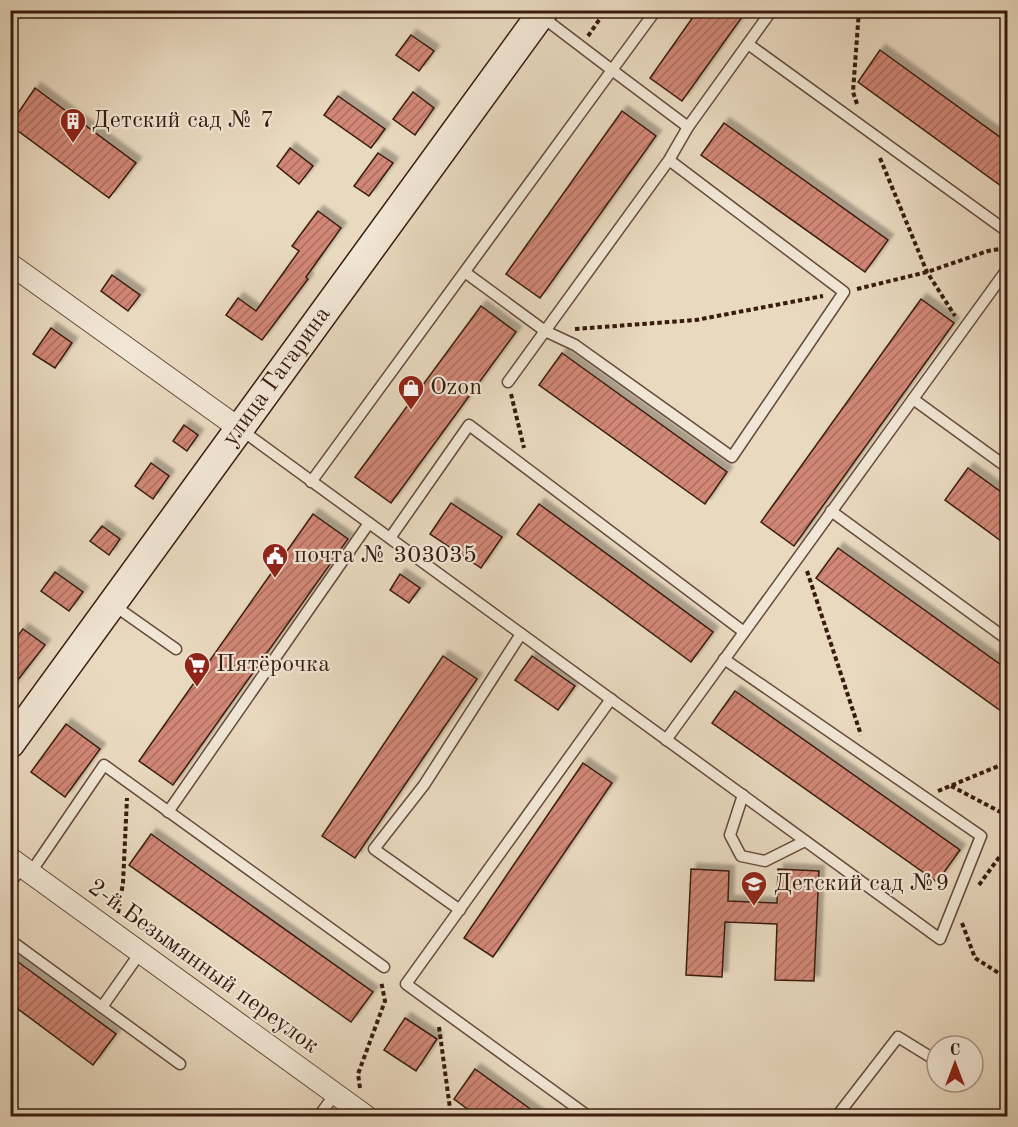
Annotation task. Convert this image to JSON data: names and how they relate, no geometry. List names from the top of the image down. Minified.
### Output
{"streets":{"main road":["улица Гагарина"],"street":["2-й Безымянный переулок"]},"places":{"building":["Детский сад № 7"],"shop":["Ozon"],"public building":["почта № 303035"],"supermarket":["Пятёрочка"],"school or university":["Детский сад №9"]},"north":"top"}
